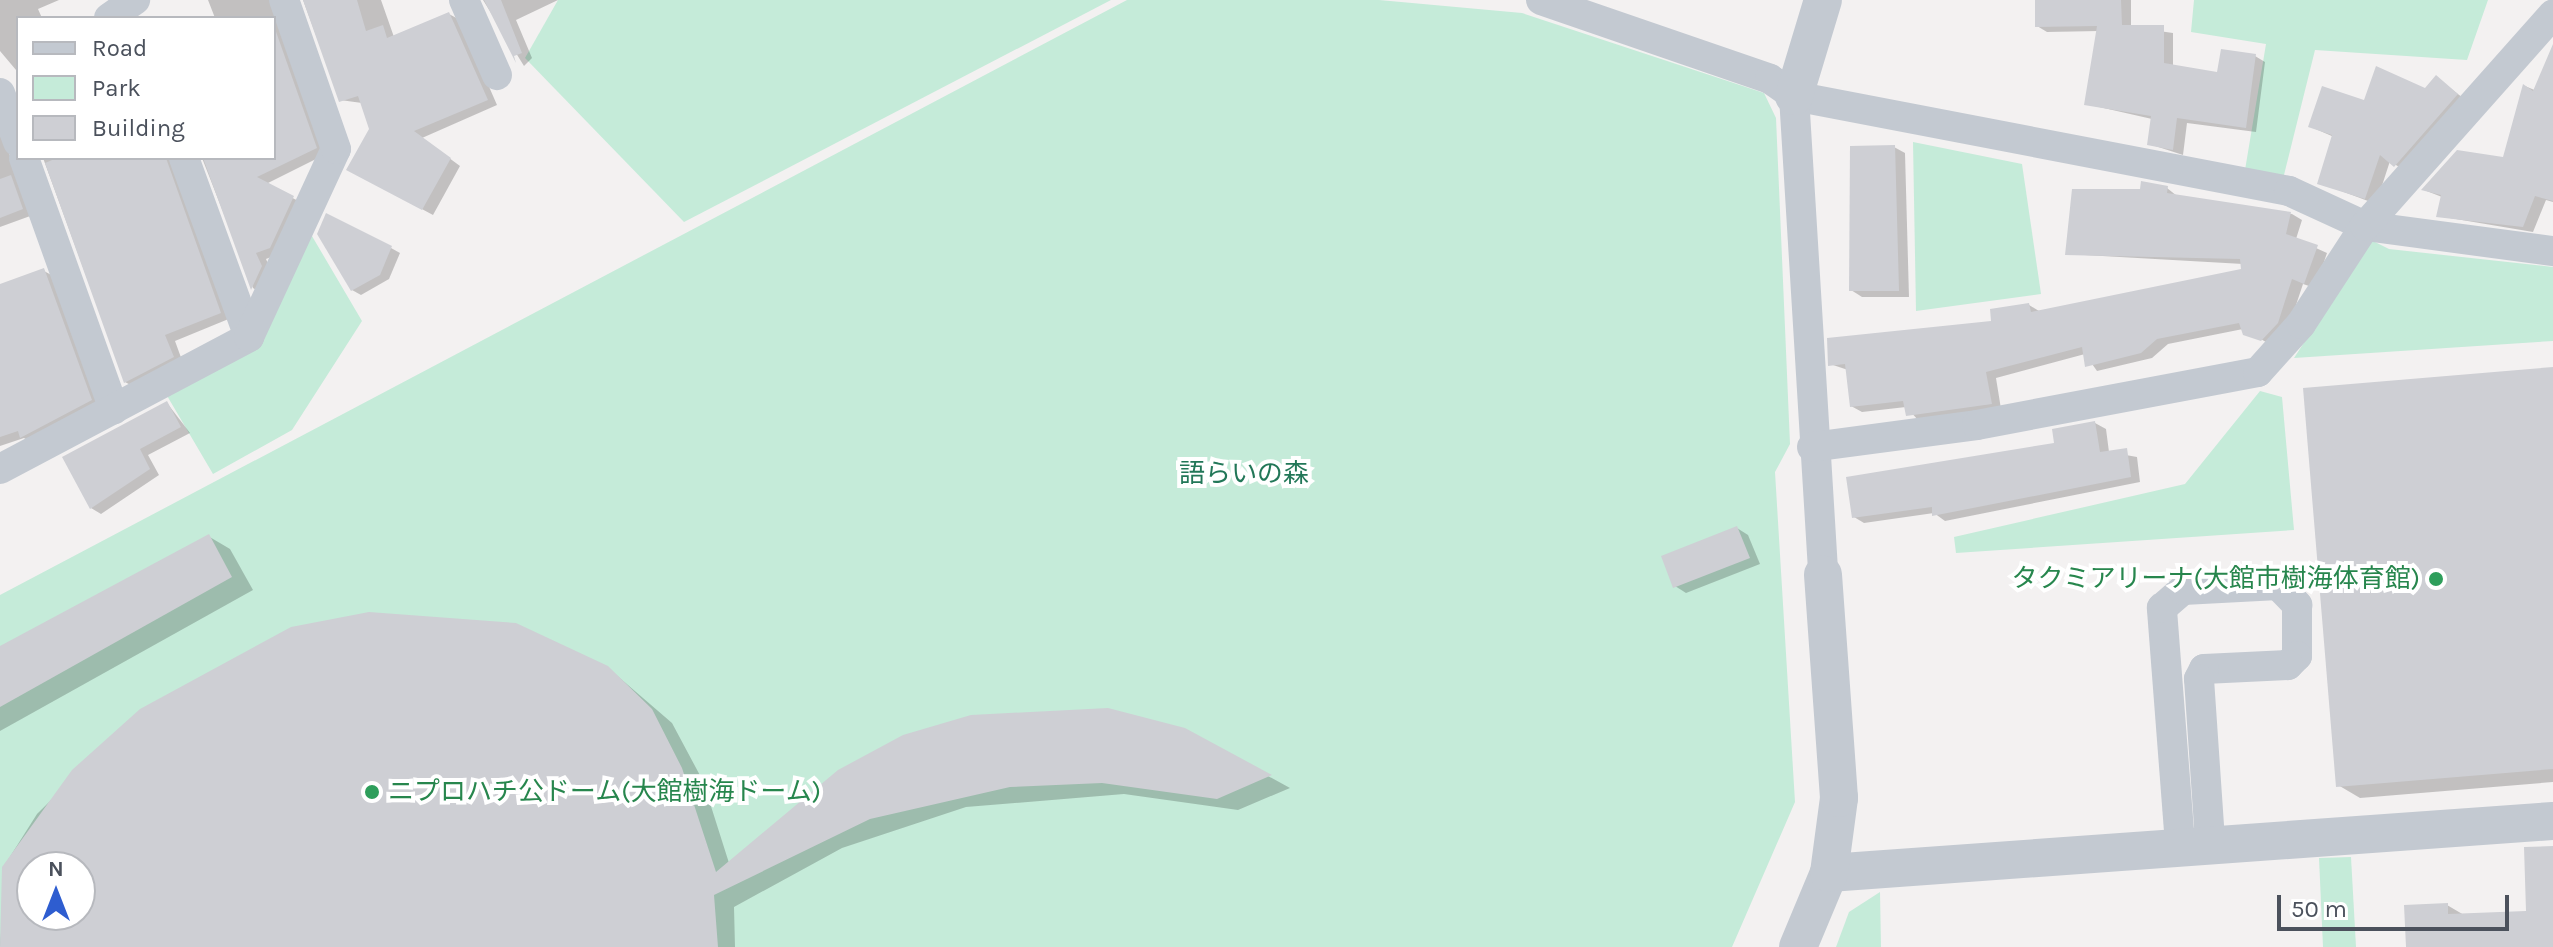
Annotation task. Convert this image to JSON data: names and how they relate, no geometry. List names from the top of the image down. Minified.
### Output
{"parks":["語らいの森"],"places":["タクミアリーナ(大館市樹海体育館)","ニプロハチ公ドーム(大館樹海ドーム)"],"legend":["Road","Park","Building"],"scale_bar":"50 m","north":"top"}
